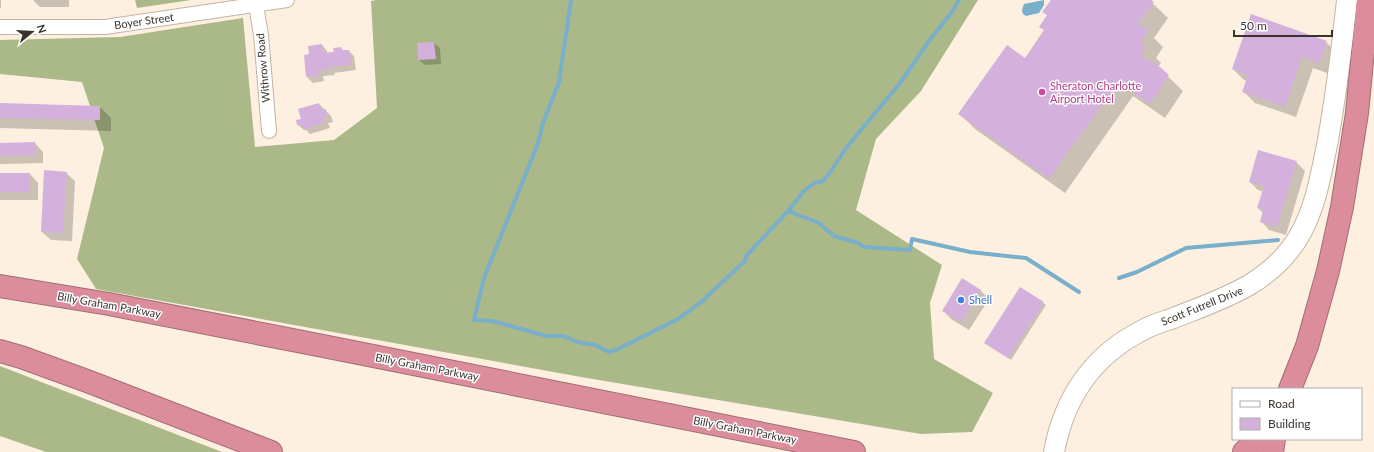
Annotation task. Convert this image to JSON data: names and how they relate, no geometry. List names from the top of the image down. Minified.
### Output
{"streets":{"highway":["Billy Graham Parkway"],"street":["Boyer Street","Withrow Road","Scott Futrell Drive"]},"crossings":[["Boyer Street","Withrow Road"]],"places":["Sheraton Charlotte Airport Hotel","Shell"],"legend":["Road","Building"],"scale_bar":"50 m","north":"right"}
